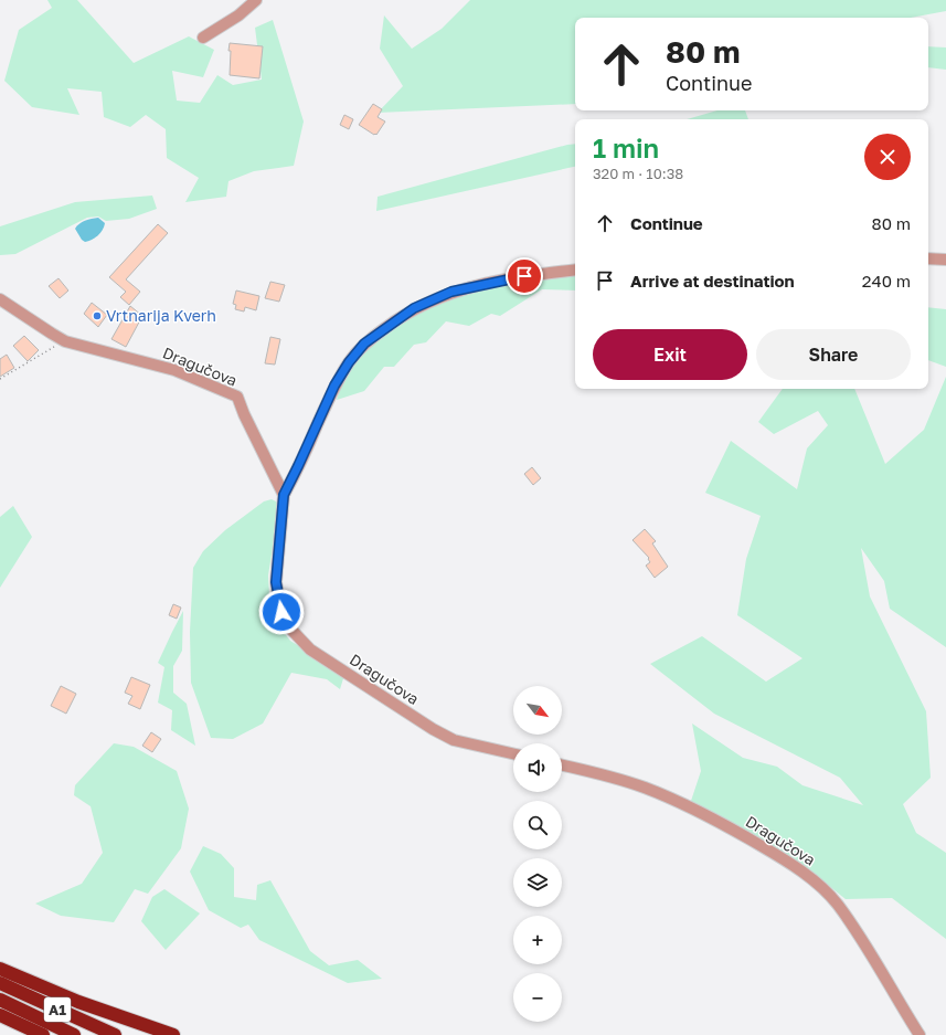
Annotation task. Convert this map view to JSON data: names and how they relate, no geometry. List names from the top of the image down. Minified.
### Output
{"streets":{"highway":["A1"],"street":["Dragučova"]},"places":["Vrtnarija Kverh"],"north":"bottom right","page":{"turn":["80 m","Continue"],"heading":["1 min","320 m · 10:38"],"list":[{"name":"Continue","value":"80 m"},{"name":"Arrive at destination","value":"240 m"}],"buttons":["Exit","Share"],"map_buttons":["+","−"]}}
